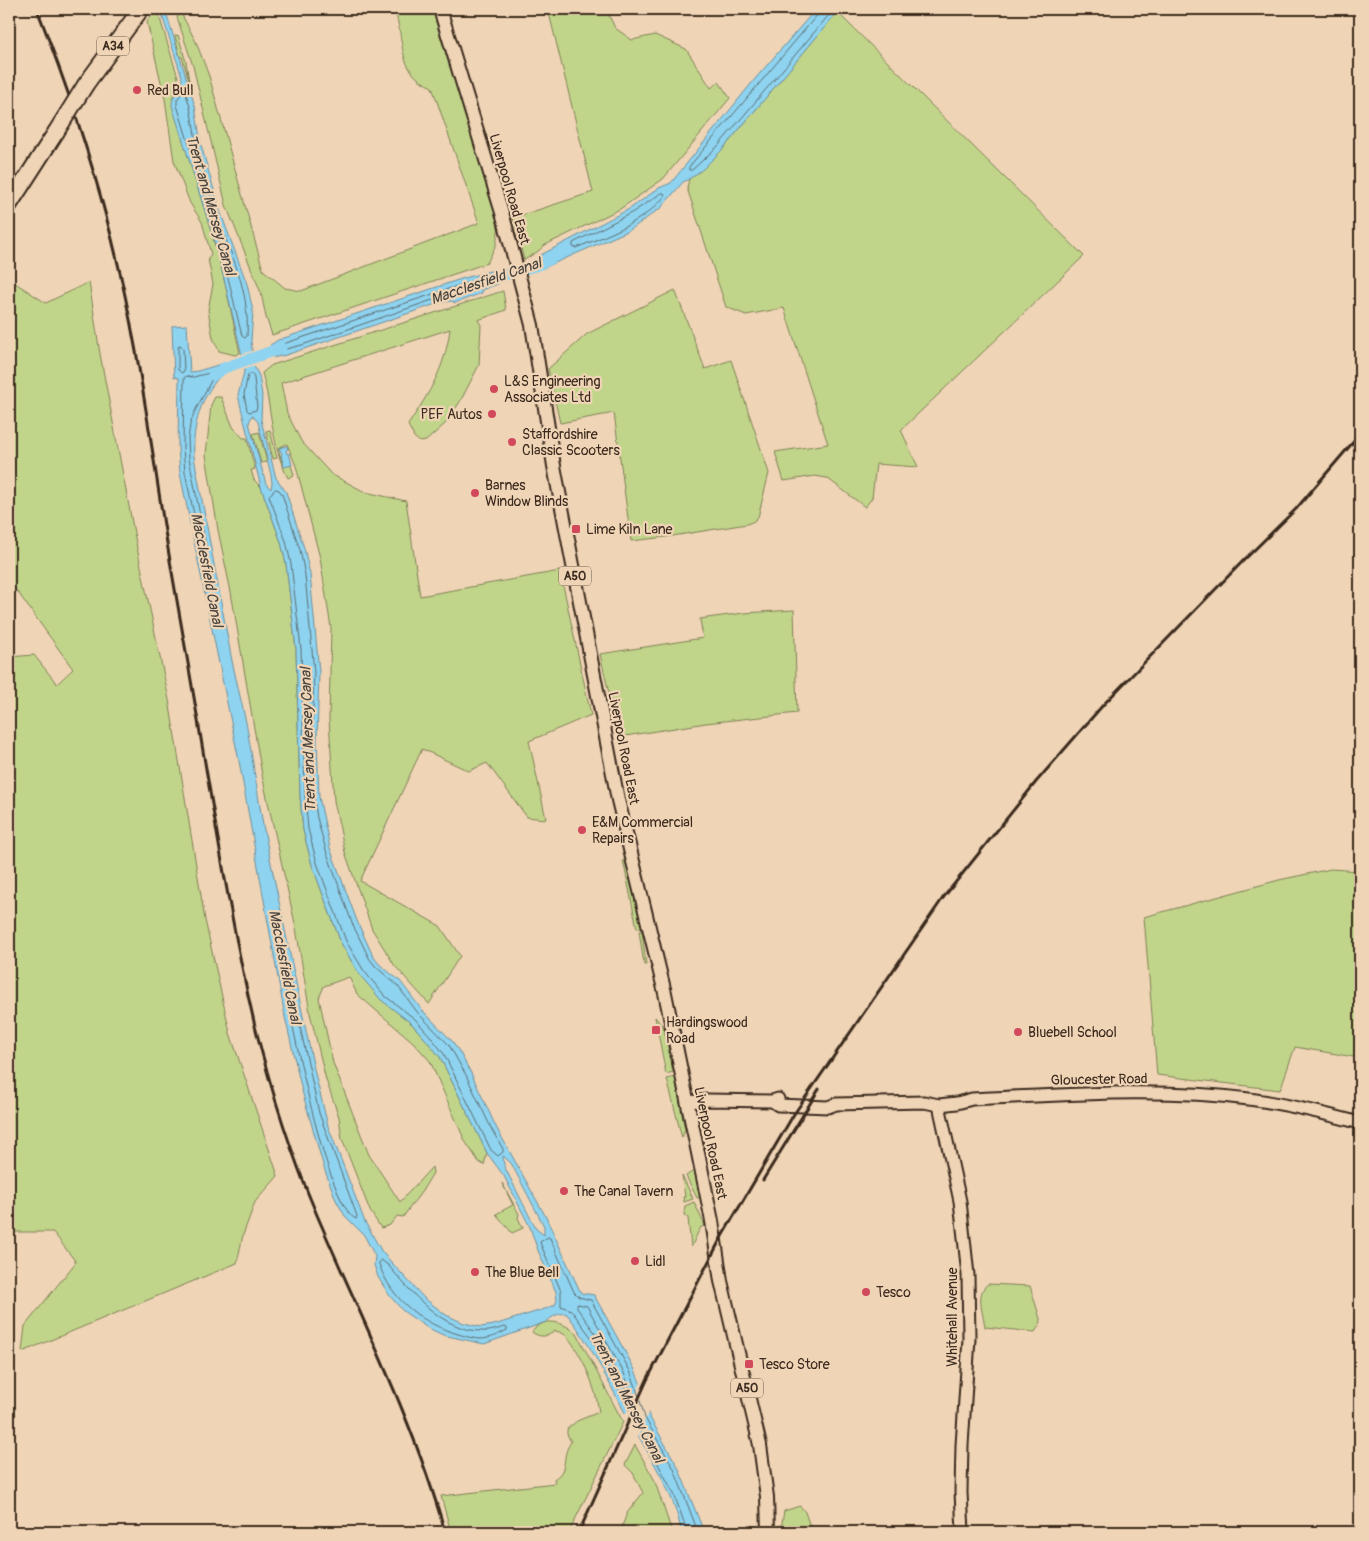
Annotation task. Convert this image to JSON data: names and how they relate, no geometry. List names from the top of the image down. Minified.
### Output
{"streets":{"highway":["A34"],"main road":["Liverpool Road East","A50"],"street":["Gloucester Road","Whitehall Avenue"]},"crossings":[["Liverpool Road East","Gloucester Road"],["Gloucester Road","Whitehall Avenue"]],"water":["Trent and Mersey Canal","Macclesfield Canal"],"places":{"other":["Red Bull","L&S Engineering Associates Ltd","PEF Autos","Staffordshire Classic Scooters","Barnes Window Blinds","E&M Commercial Repairs","Bluebell School","The Canal Tavern","Lidl","The Blue Bell","Tesco"],"transit":["Lime Kiln Lane","Hardingswood Road","Tesco Store"]}}
